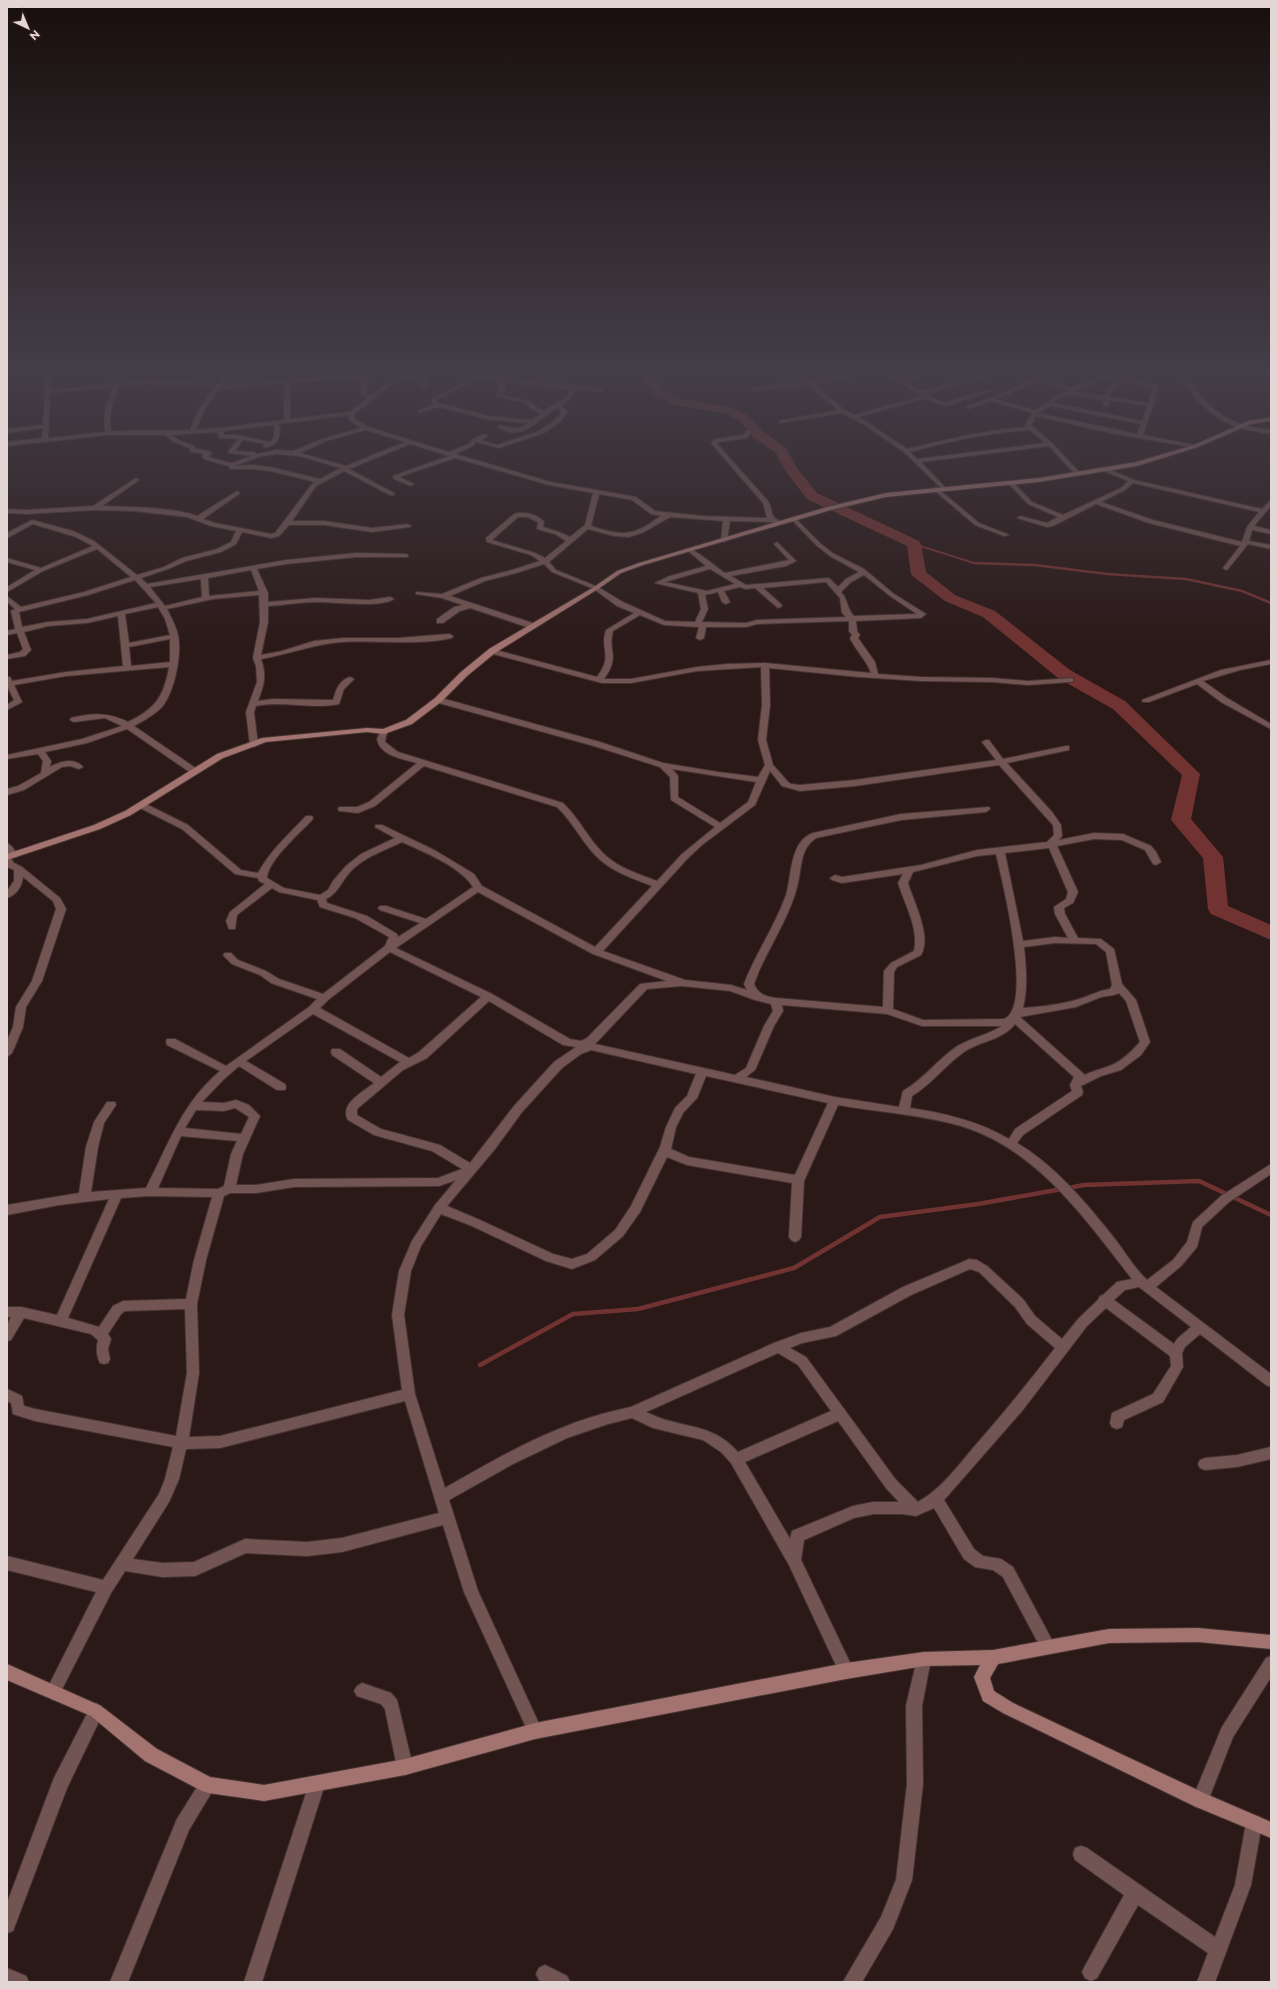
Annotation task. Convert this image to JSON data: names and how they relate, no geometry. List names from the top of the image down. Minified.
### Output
{"north":"bottom right"}
